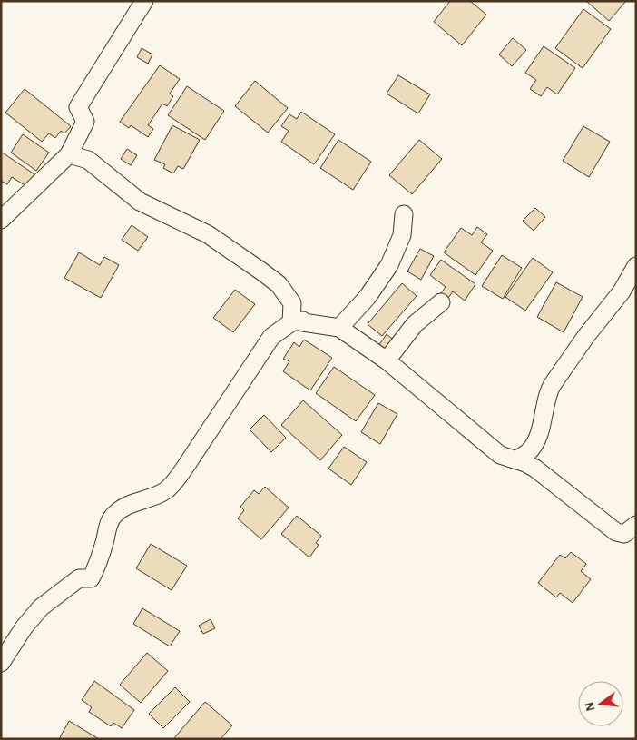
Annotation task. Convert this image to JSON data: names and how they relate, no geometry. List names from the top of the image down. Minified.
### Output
{"north":"left"}
